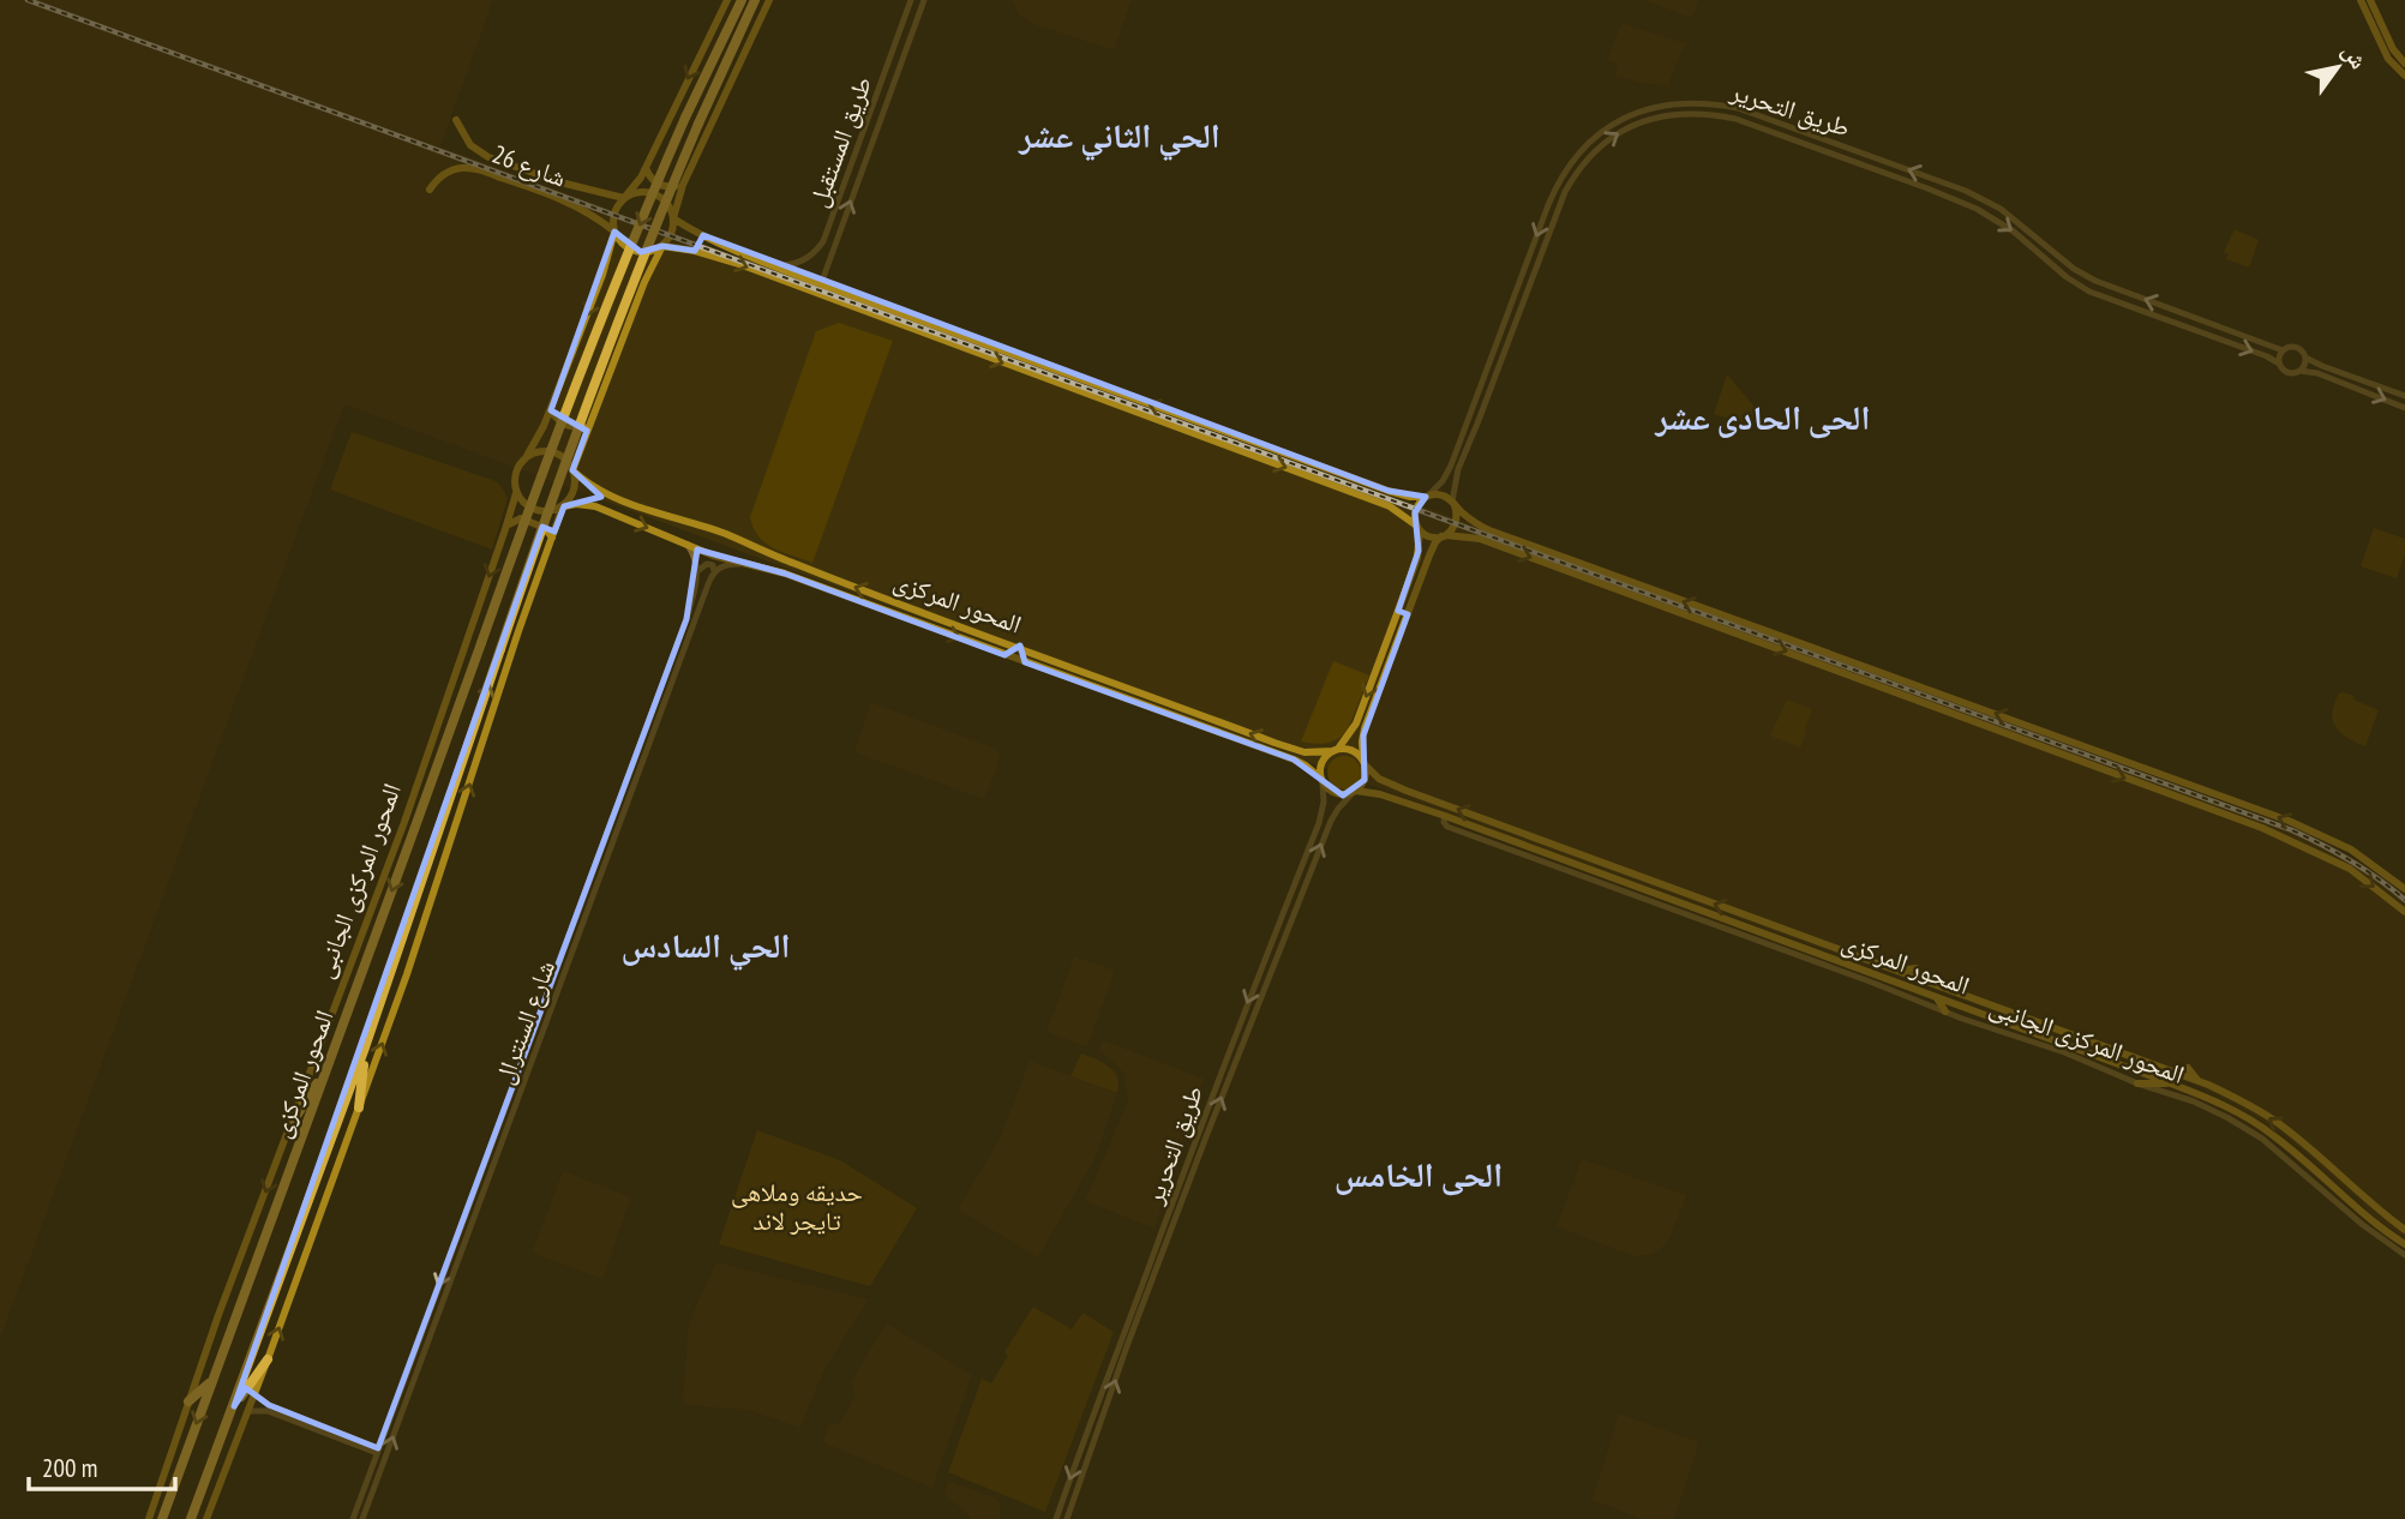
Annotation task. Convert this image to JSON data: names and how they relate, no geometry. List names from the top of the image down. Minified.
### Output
{"streets":{"highway":["المحور المركزى"],"main road":["شارع 26","المحور المركزى الجانبى"],"street":["طريق التحرير","طريق المستقبل","شارع السنترال"]},"crossings":[["طريق التحرير","المحور المركزى"],["المحور المركزى","المحور المركزى الجانبى"]],"districts":["الحي الثاني عشر","الحى الحادى عشر","الحي السادس","الحى الخامس"],"parks":["حديقه وملاهى تايجر لاند"],"scale_bar":"200 m","north":"top right"}
